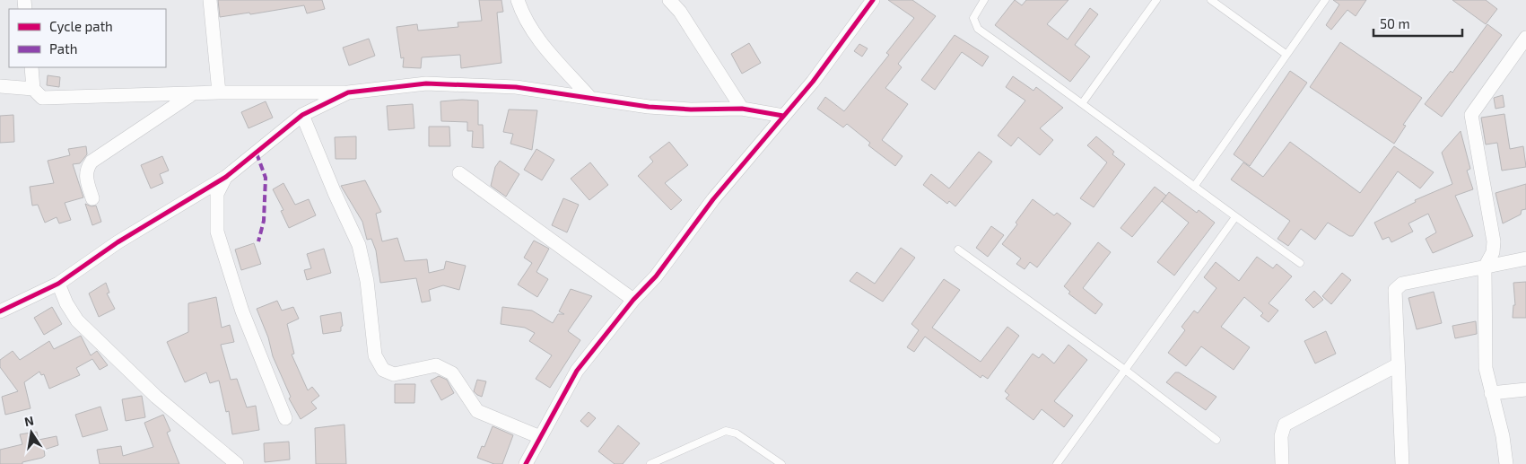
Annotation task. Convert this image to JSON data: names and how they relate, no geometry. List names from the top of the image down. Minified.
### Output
{"legend":["Cycle path","Path"],"scale_bar":"50 m","north":"top"}
